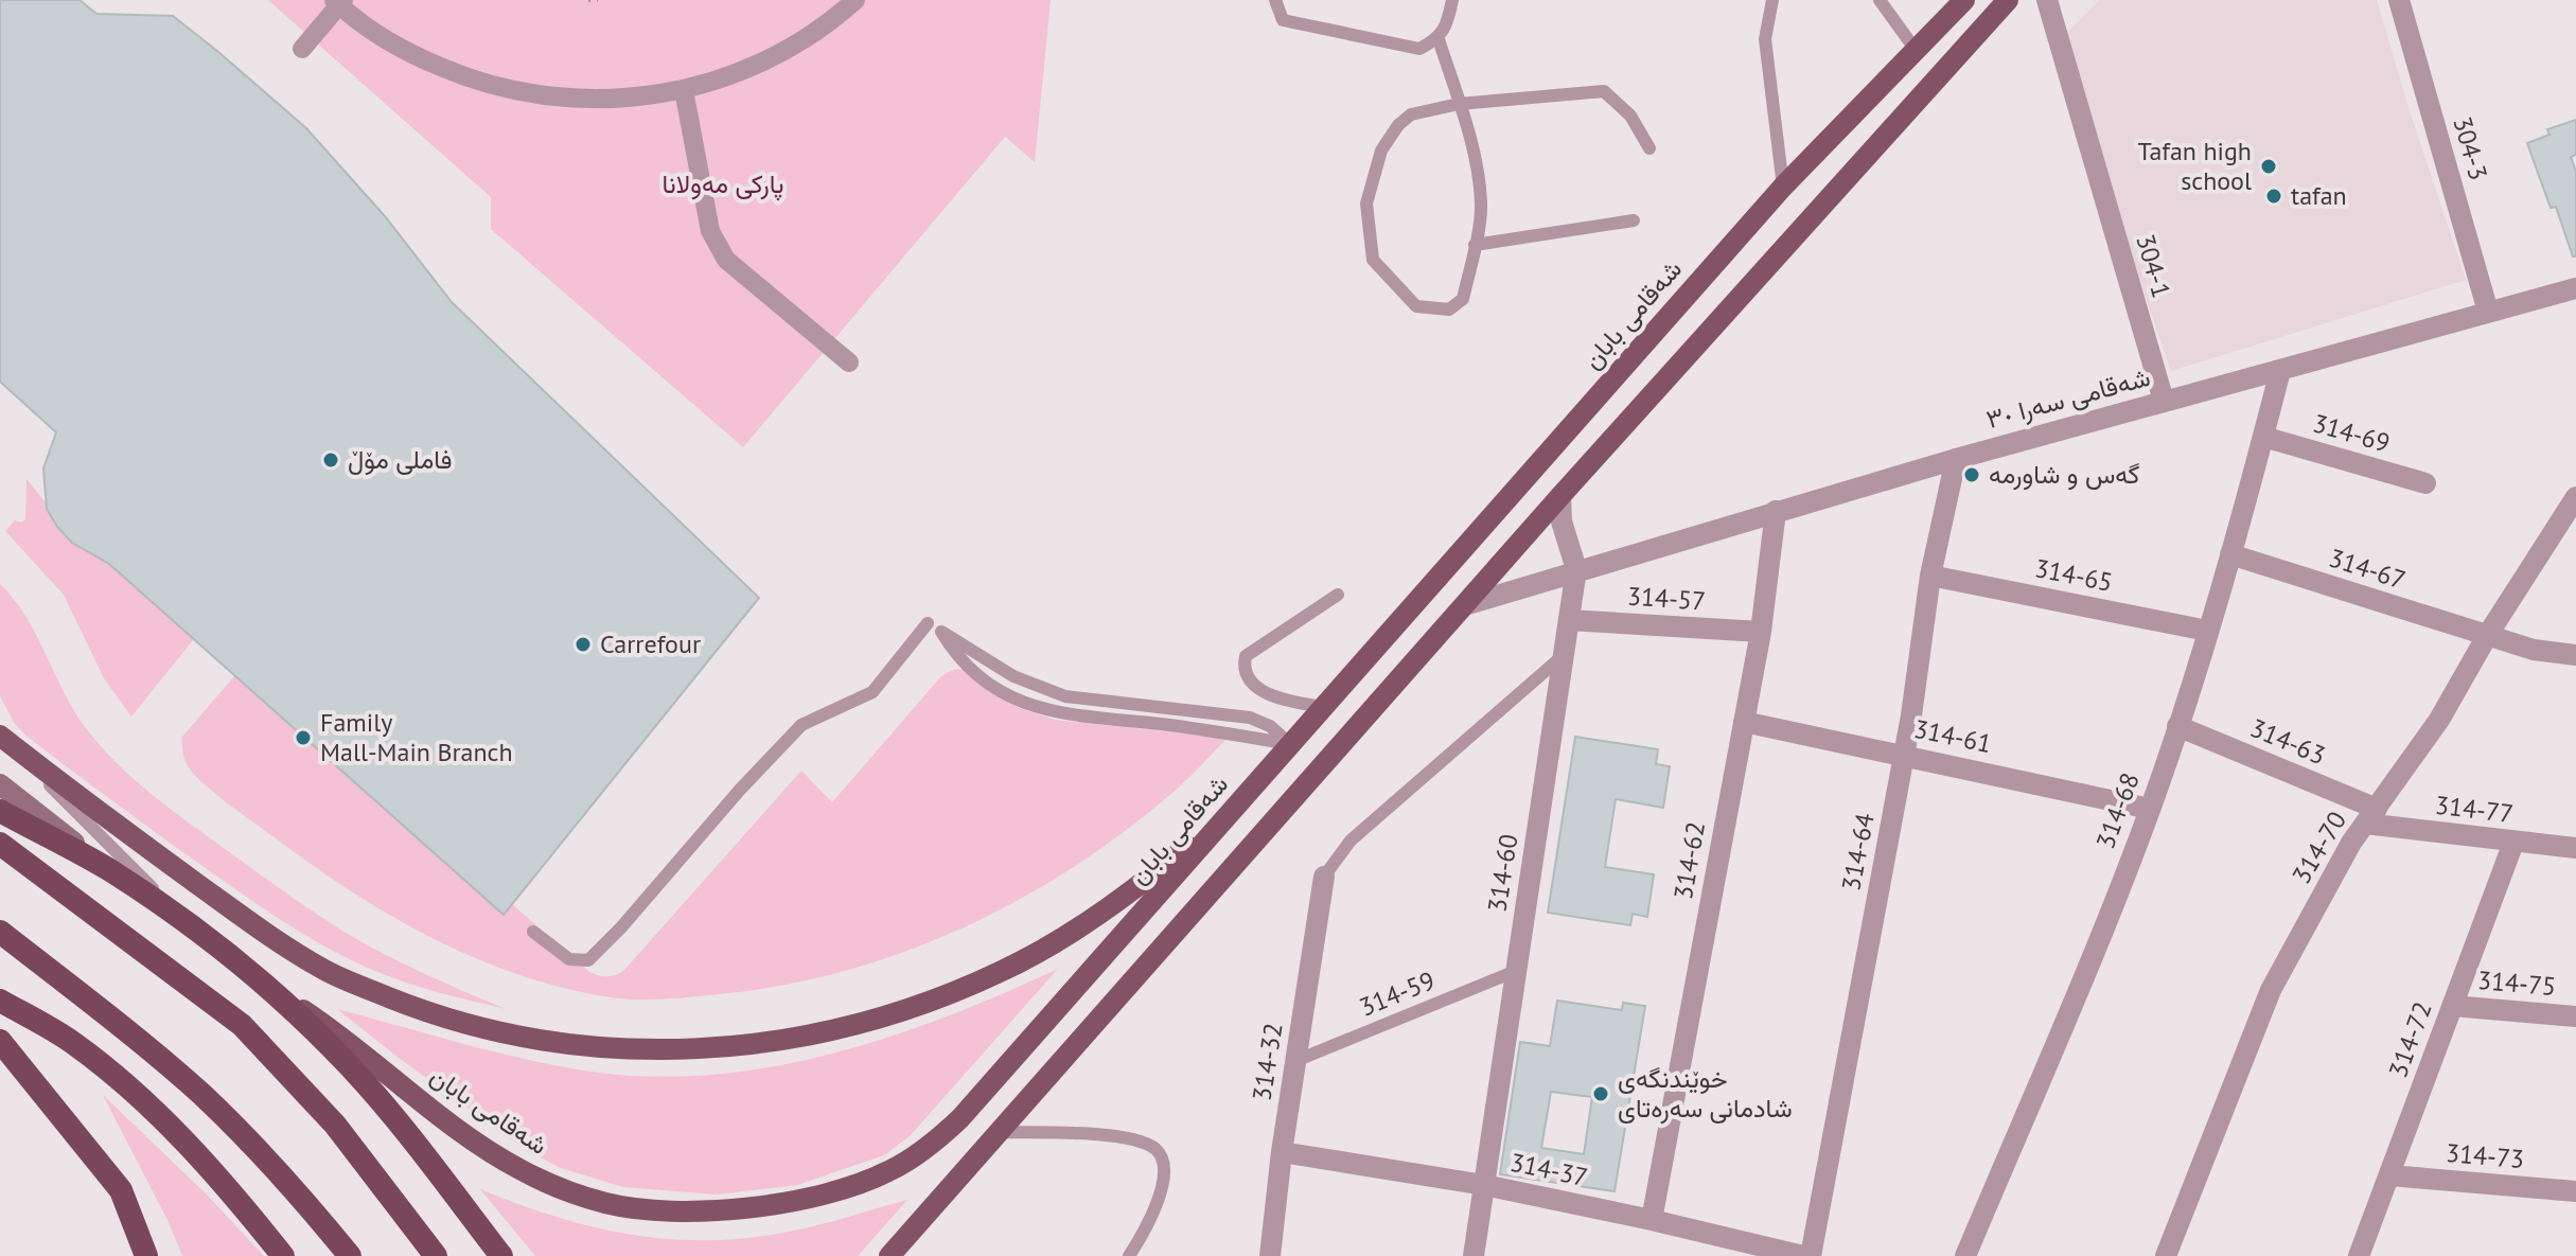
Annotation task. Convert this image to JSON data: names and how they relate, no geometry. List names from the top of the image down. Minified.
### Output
{"streets":{"main road":["شەقامی بابان"],"street":["304-3","304-1","شەقامی سەرا ٣٠","314-69","314-67","314-65","314-57","314-61","314-63","314-77","314-68","314-70","314-64","314-62","314-60","314-75","314-72","314-32","314-73","314-37"],"lane":["314-59"]},"crossings":[["304-3","شەقامی سەرا ٣٠"],["304-1","شەقامی سەرا ٣٠"],["شەقامی سەرا ٣٠","314-68"],["شەقامی سەرا ٣٠","314-64"],["شەقامی سەرا ٣٠","314-62"],["شەقامی سەرا ٣٠","314-60"],["314-69","314-68"],["314-67","314-68"],["314-67","314-70"],["314-65","314-68"],["314-65","314-64"],["314-57","314-62"],["314-57","314-60"],["314-61","314-68"],["314-61","314-64"],["314-61","314-62"],["314-63","314-77"],["314-63","314-68"],["314-63","314-70"],["314-77","314-70"],["314-77","314-72"],["314-62","314-37"],["314-60","314-59"],["314-60","314-37"],["314-75","314-72"],["314-59","314-32"],["314-72","314-73"],["314-32","314-37"]],"parks":["پارکی مەولانا"],"places":["Tafan high school","tafan","فاملی مۆڵ","گەس و شاورمە","Carrefour","Family Mall-Main Branch","خوێندنگەی شادمانی سەرەتای"]}
